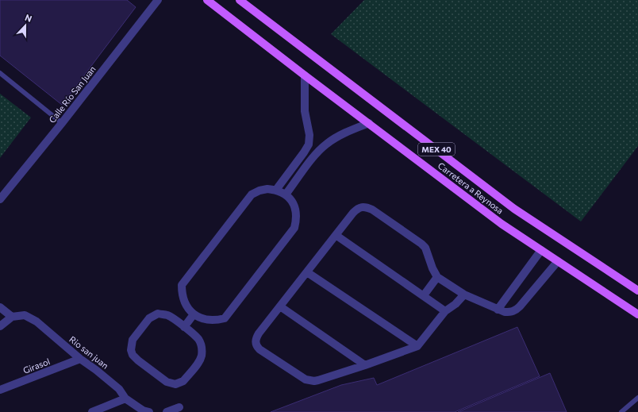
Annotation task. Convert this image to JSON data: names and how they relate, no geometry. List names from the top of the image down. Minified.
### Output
{"streets":{"main road":["MEX 40","Carretera a Reynosa"],"street":["Calle Río San Juan","Rio san juan","Girasol"]},"crossings":[["Rio san juan","Girasol"]],"north":"top"}
